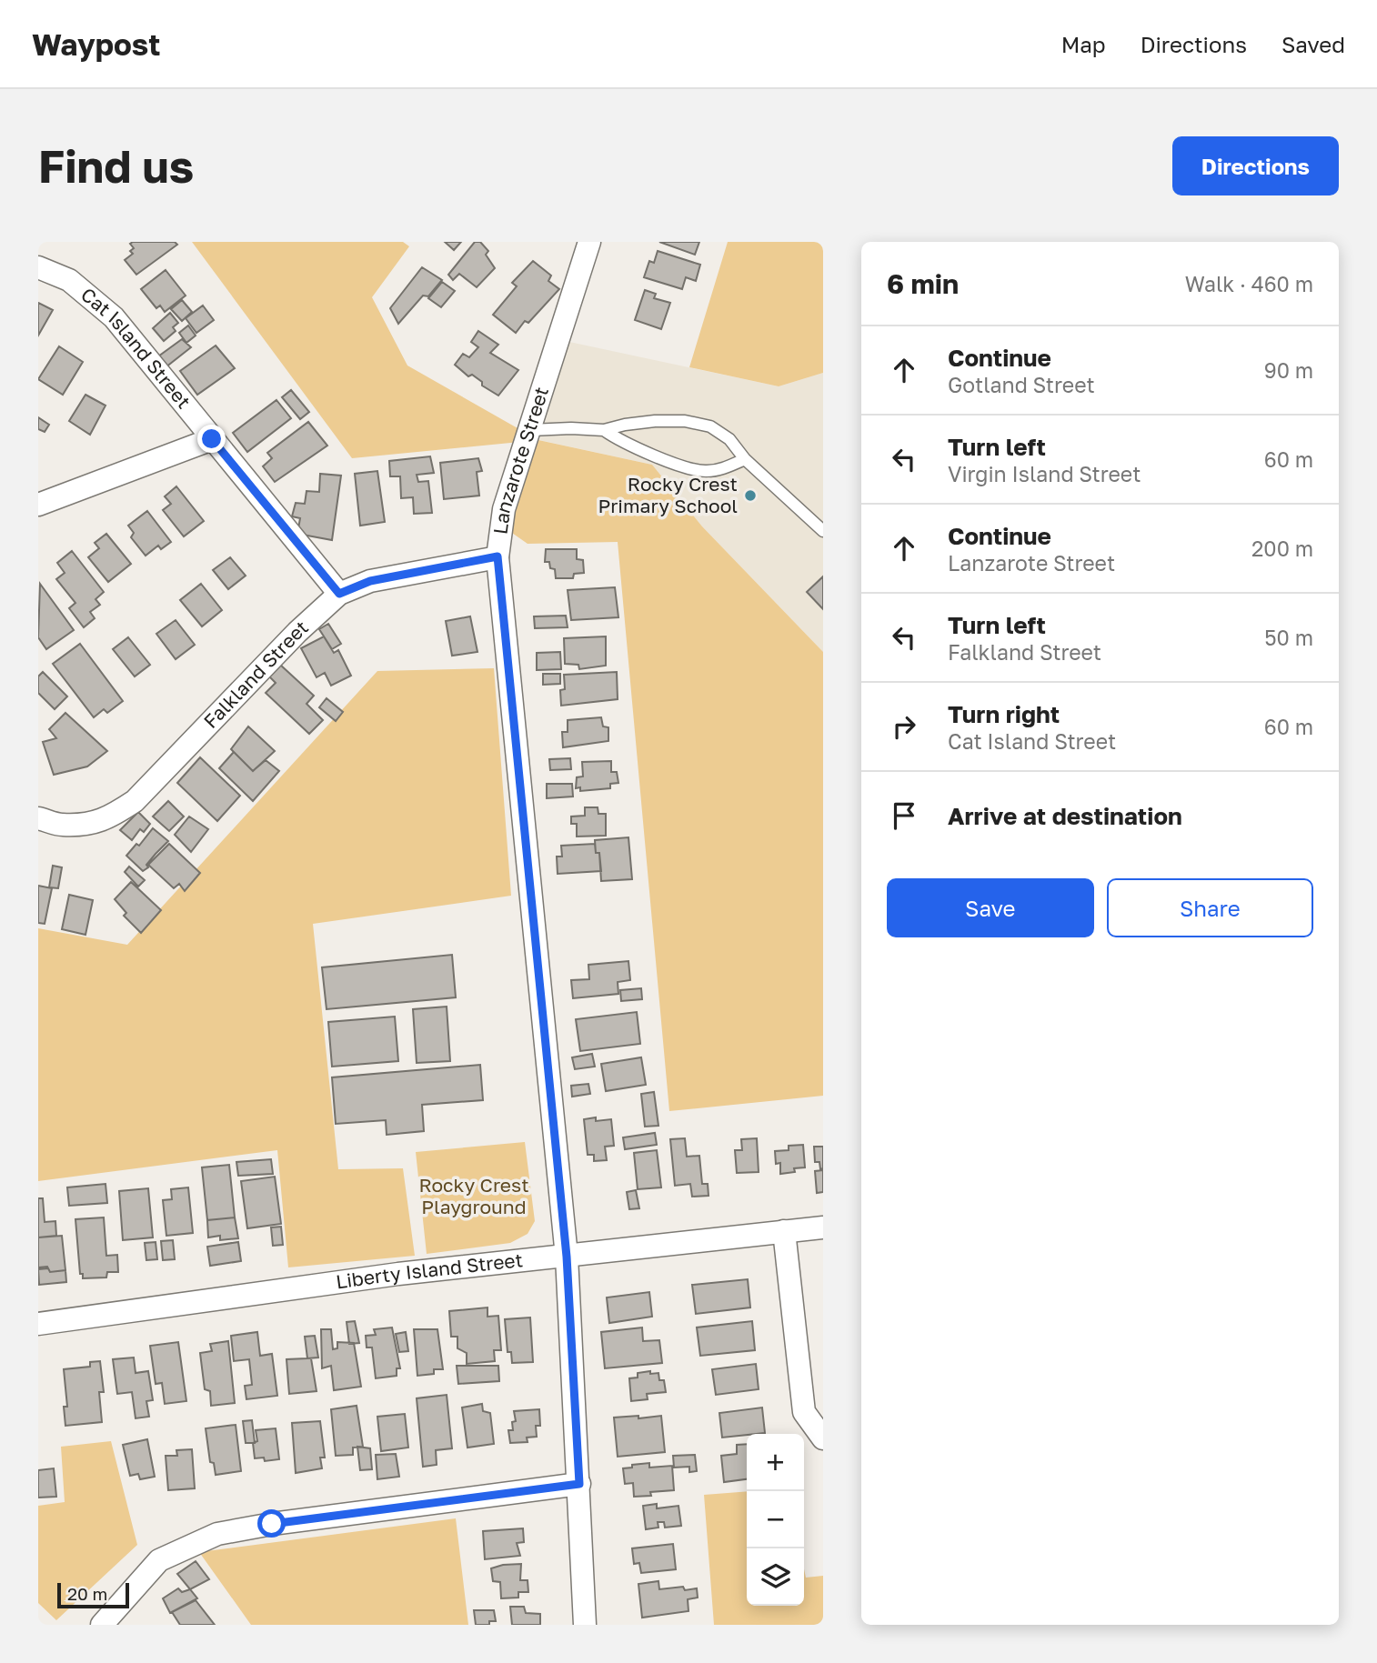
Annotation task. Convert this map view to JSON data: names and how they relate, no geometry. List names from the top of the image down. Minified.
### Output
{"streets":{"street":["Cat Island Street","Lanzarote Street","Falkland Street","Liberty Island Street"]},"crossings":[["Cat Island Street","Falkland Street"],["Lanzarote Street","Falkland Street"],["Lanzarote Street","Liberty Island Street"]],"parks":["Rocky Crest Playground"],"places":["Rocky Crest Primary School"],"scale_bar":"20 m","page":{"header":"Waypost","nav":["Map","Directions","Saved"],"buttons":["Directions",["Save","Share"]],"title":"Find us","heading":["6 min","Walk · 460 m"],"list":[["Continue","Gotland Street","90 m"],["Turn left","Virgin Island Street","60 m"],["Continue","Lanzarote Street","200 m"],["Turn left","Falkland Street","50 m"],["Turn right","Cat Island Street","60 m"],"Arrive at destination"],"map_buttons":["+","−"],"scale":"20 m"}}
